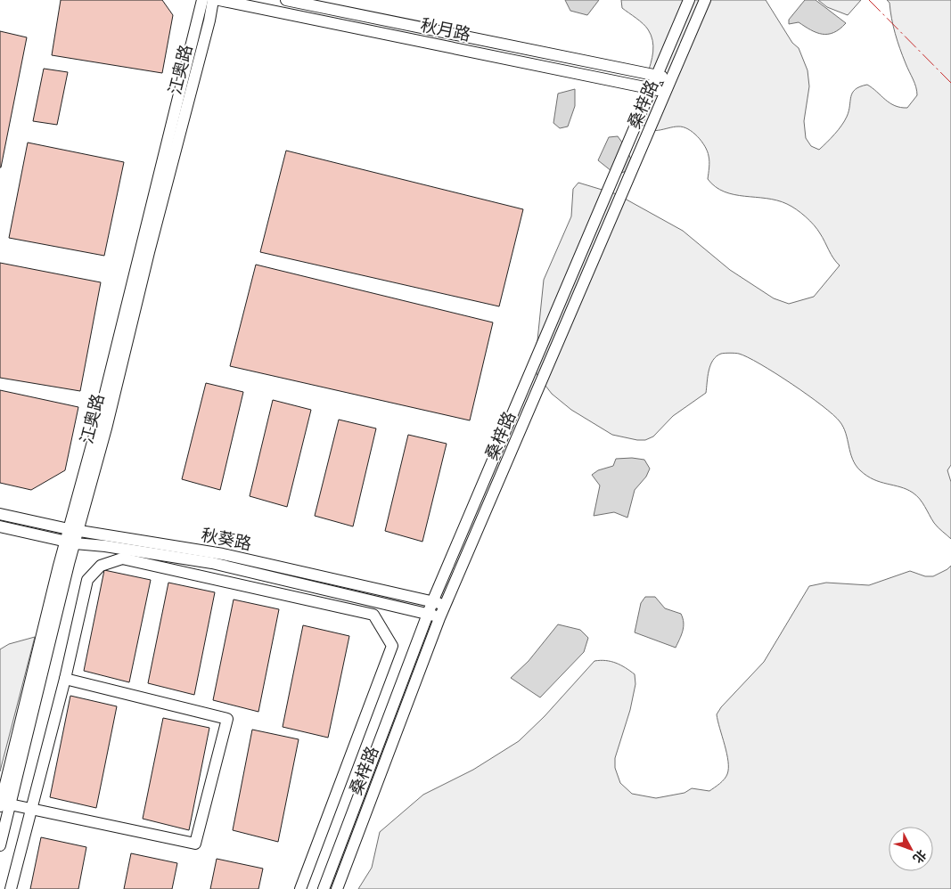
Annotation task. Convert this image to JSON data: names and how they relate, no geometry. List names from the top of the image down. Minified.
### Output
{"streets":{"street":["秋月路","江奥路","桑梓路","秋葵路"]},"crossings":[["秋月路","桑梓路"],["江奥路","秋葵路"],["桑梓路","秋葵路"]],"north":"bottom right"}
